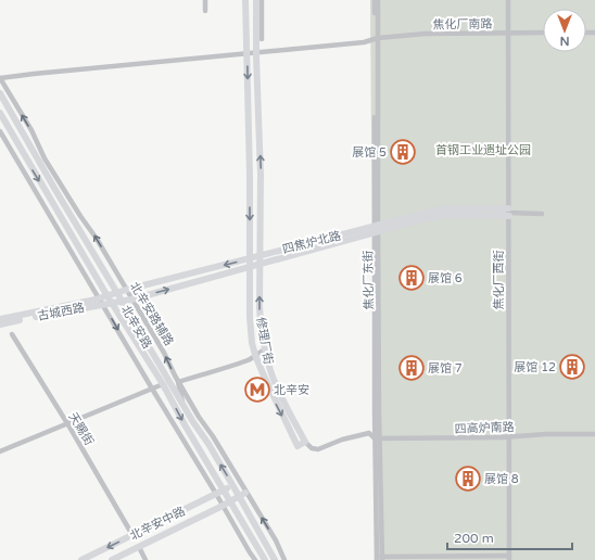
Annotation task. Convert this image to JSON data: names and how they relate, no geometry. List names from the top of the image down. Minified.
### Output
{"streets":{"main road":["四焦炉北路","古城西路","北辛安路","修理厂街","北辛安中路"],"street":["焦化厂南路","焦化厂东街","焦化厂西街","北辛安路辅路","四高炉南路","天赐街"]},"crossings":[["焦化厂南路","焦化厂东街"],["焦化厂南路","焦化厂西街"],["焦化厂南路","北辛安路辅路"],["焦化厂南路","修理厂街"],["四焦炉北路","焦化厂东街"],["四焦炉北路","焦化厂西街"],["四焦炉北路","古城西路"],["四焦炉北路","北辛安路辅路"],["四焦炉北路","北辛安路"],["四焦炉北路","修理厂街"],["焦化厂东街","四高炉南路"],["焦化厂西街","四高炉南路"],["古城西路","北辛安路"],["北辛安路辅路","北辛安中路"],["北辛安路","北辛安中路"],["修理厂街","四高炉南路"],["天赐街","北辛安中路"]],"parks":["首钢工业遗址公园"],"places":{"building":["展馆 5","展馆 6","展馆 12","展馆 7","展馆 8"],"metro station":["北辛安"]},"scale_bar":"200 m","north":"bottom"}
